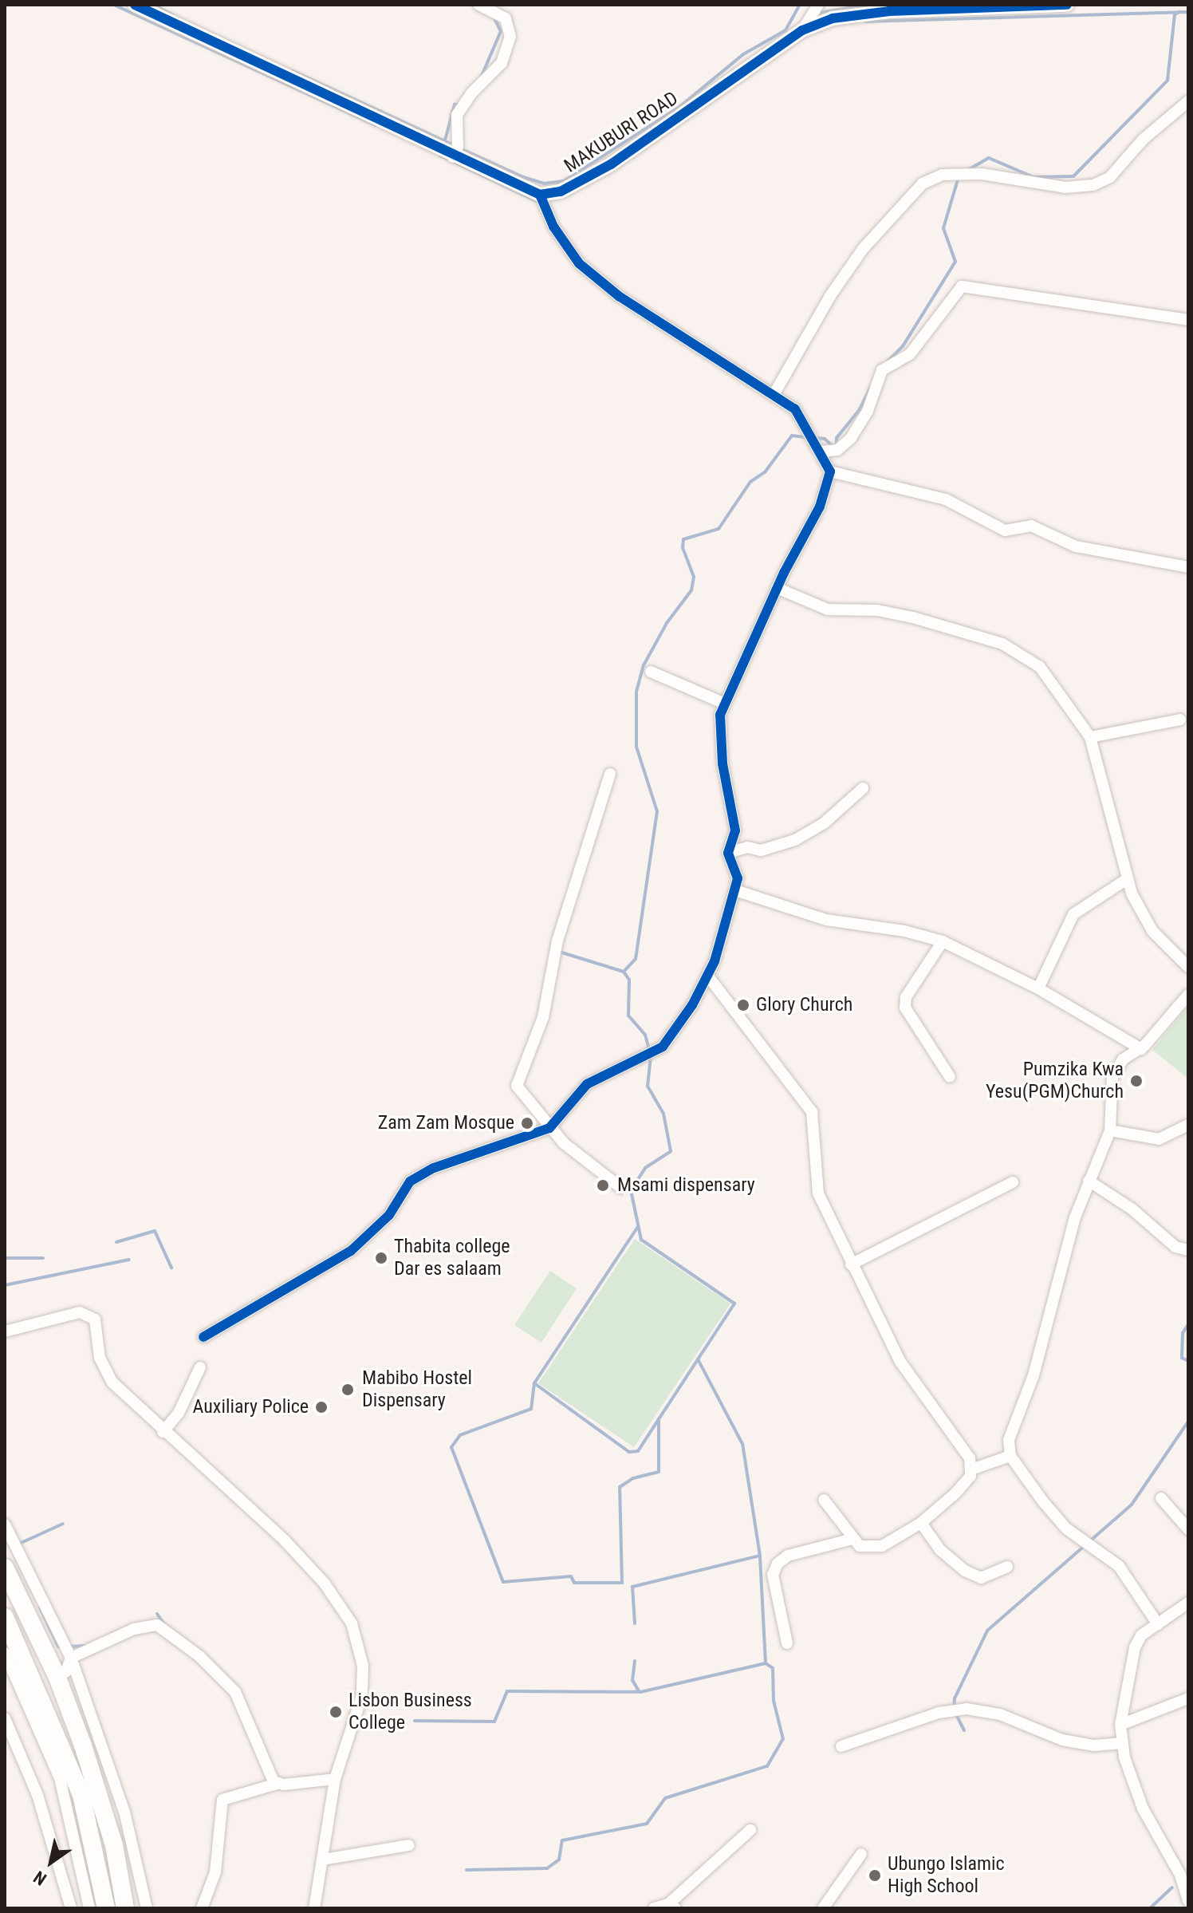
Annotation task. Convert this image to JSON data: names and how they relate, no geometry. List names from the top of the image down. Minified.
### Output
{"streets":{"street":["MAKUBURI ROAD"]},"places":["Glory Church","Pumzika Kwa Yesu(PGM)Church","Zam Zam Mosque","Msami dispensary","Thabita college Dar es salaam","Mabibo Hostel Dispensary","Auxiliary Police","Lisbon Business College","Ubungo Islamic High School"],"north":"bottom left"}
